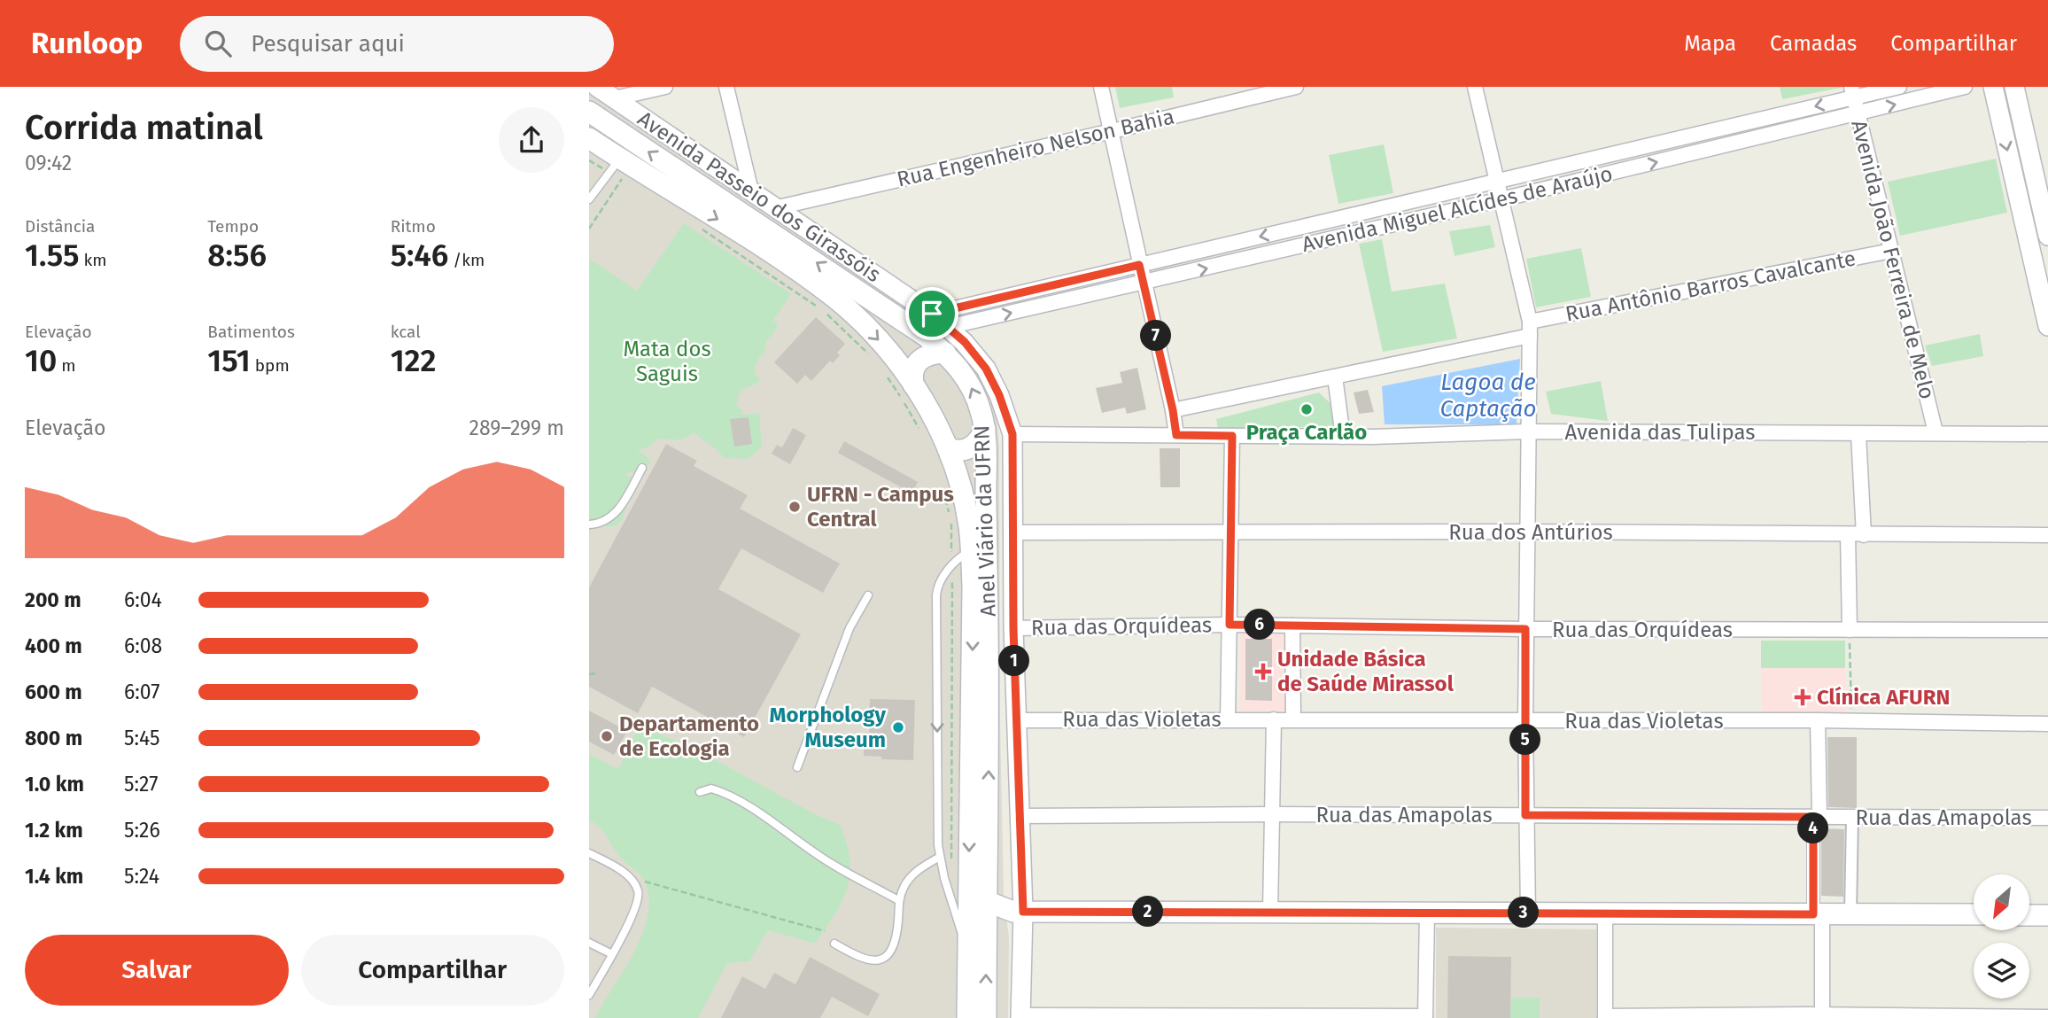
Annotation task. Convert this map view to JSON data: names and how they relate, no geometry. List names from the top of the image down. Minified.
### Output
{"streets":{"main road":["Anel Viário da UFRN"],"street":["Rua Engenheiro Nelson Bahia","Avenida Passeio dos Girassóis","Avenida Miguel Alcídes de Araújo","Avenida João Ferreira de Melo","Rua Antônio Barros Cavalcante","Avenida das Tulipas","Rua dos Antúrios","Rua das Orquídeas","Rua das Violetas","Rua das Amapolas"]},"crossings":[["Rua Engenheiro Nelson Bahia","Avenida Passeio dos Girassóis"],["Avenida Passeio dos Girassóis","Avenida Miguel Alcídes de Araújo"],["Avenida Passeio dos Girassóis","Avenida das Tulipas"],["Avenida Passeio dos Girassóis","Rua dos Antúrios"],["Avenida Passeio dos Girassóis","Rua das Orquídeas"],["Avenida Passeio dos Girassóis","Rua das Violetas"],["Avenida Passeio dos Girassóis","Rua das Amapolas"],["Avenida Miguel Alcídes de Araújo","Avenida João Ferreira de Melo"],["Avenida João Ferreira de Melo","Rua Antônio Barros Cavalcante"],["Avenida João Ferreira de Melo","Avenida das Tulipas"]],"water":["Lagoa de Captação"],"parks":["Mata dos Saguis"],"places":{"other":["Praça Carlão","UFRN - Campus Central","Morphology Museum","Departamento de Ecologia"],"health":["Unidade Básica de Saúde Mirassol","Clínica AFURN"]},"north":"bottom left","page":{"header":"Runloop","search":"Pesquisar aqui","nav":["Mapa","Camadas","Compartilhar"],"heading":["Corrida matinal","09:42"],"stats":[["Distância","1.55 km"],["Tempo","8:56"],["Ritmo","5:46 /km"],["Elevação","10 m"],["Batimentos","151 bpm"],["kcal","122"]],"pins":["7","6","1","5","4","2","3"],"chart":["Elevação","289–299 m"],"list":[{"name":"200 m","note":"6:04"},{"name":"400 m","note":"6:08"},{"name":"600 m","note":"6:07"},{"name":"800 m","note":"5:45"},{"name":"1.0 km","note":"5:27"},{"name":"1.2 km","note":"5:26"},{"name":"1.4 km","note":"5:24"}],"buttons":["Salvar","Compartilhar"]}}
